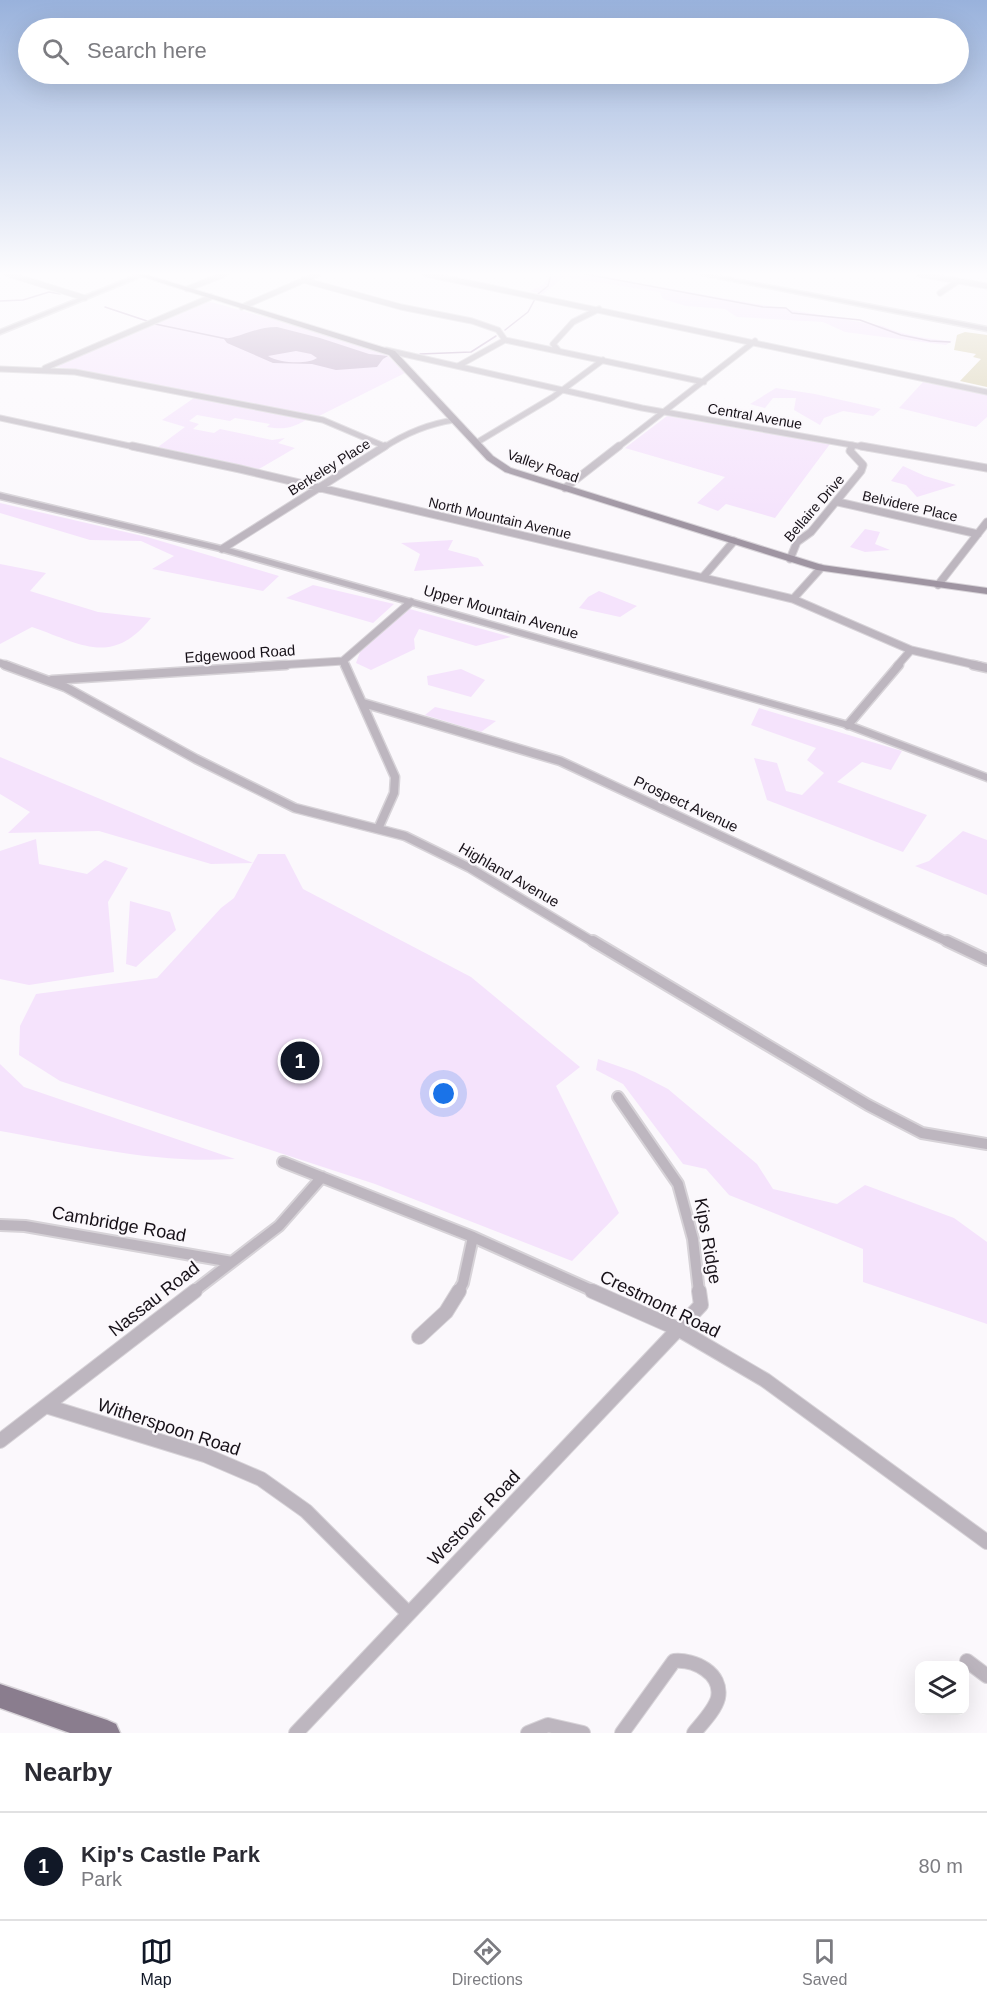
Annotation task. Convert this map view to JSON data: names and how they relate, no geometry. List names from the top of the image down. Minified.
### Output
{"streets":{"main road":["Valley Road"],"street":["Central Avenue","Berkeley Place","Belvidere Place","Bellaire Drive","North Mountain Avenue","Upper Mountain Avenue","Edgewood Road","Prospect Avenue","Highland Avenue","Cambridge Road","Kips Ridge","Nassau Road","Crestmont Road","Witherspoon Road","Westover Road"]},"crossings":[["Central Avenue","Valley Road"],["Central Avenue","Bellaire Drive"],["Valley Road","Berkeley Place"],["Valley Road","Bellaire Drive"],["Berkeley Place","North Mountain Avenue"],["Berkeley Place","Upper Mountain Avenue"],["Belvidere Place","Bellaire Drive"],["Edgewood Road","Highland Avenue"],["Cambridge Road","Nassau Road"],["Kips Ridge","Crestmont Road"],["Kips Ridge","Westover Road"],["Nassau Road","Crestmont Road"],["Nassau Road","Witherspoon Road"],["Crestmont Road","Westover Road"],["Witherspoon Road","Westover Road"]],"page":{"search":"Search here","pins":"1","heading":"Nearby","list":[{"mark":"1","name":"Kip's Castle Park","note":"Park","value":"80 m"}],"nav":["Map","Directions","Saved"]}}
